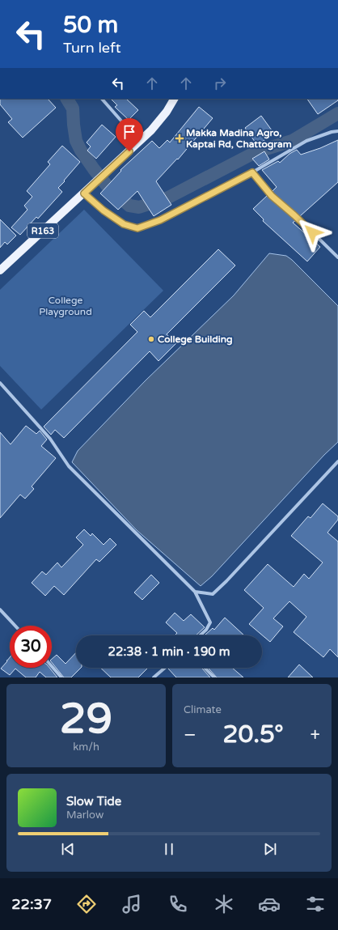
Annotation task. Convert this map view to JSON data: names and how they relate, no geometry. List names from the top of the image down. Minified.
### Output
{"streets":{"main road":["R163"]},"parks":["College Playground"],"places":{"health":["Makka Madina Agro, Kaptai Rd, Chattogram"],"other":["College Building"]},"page":{"turn":["50 m","Turn left"],"limit":"30","trip":"22:38 · 1 min · 190 m","tile":[["29","km/h"],"Climate"],"heat":["−","20.5°","+"],"song":["Slow Tide","Marlow"],"tabs":"22:37"}}
